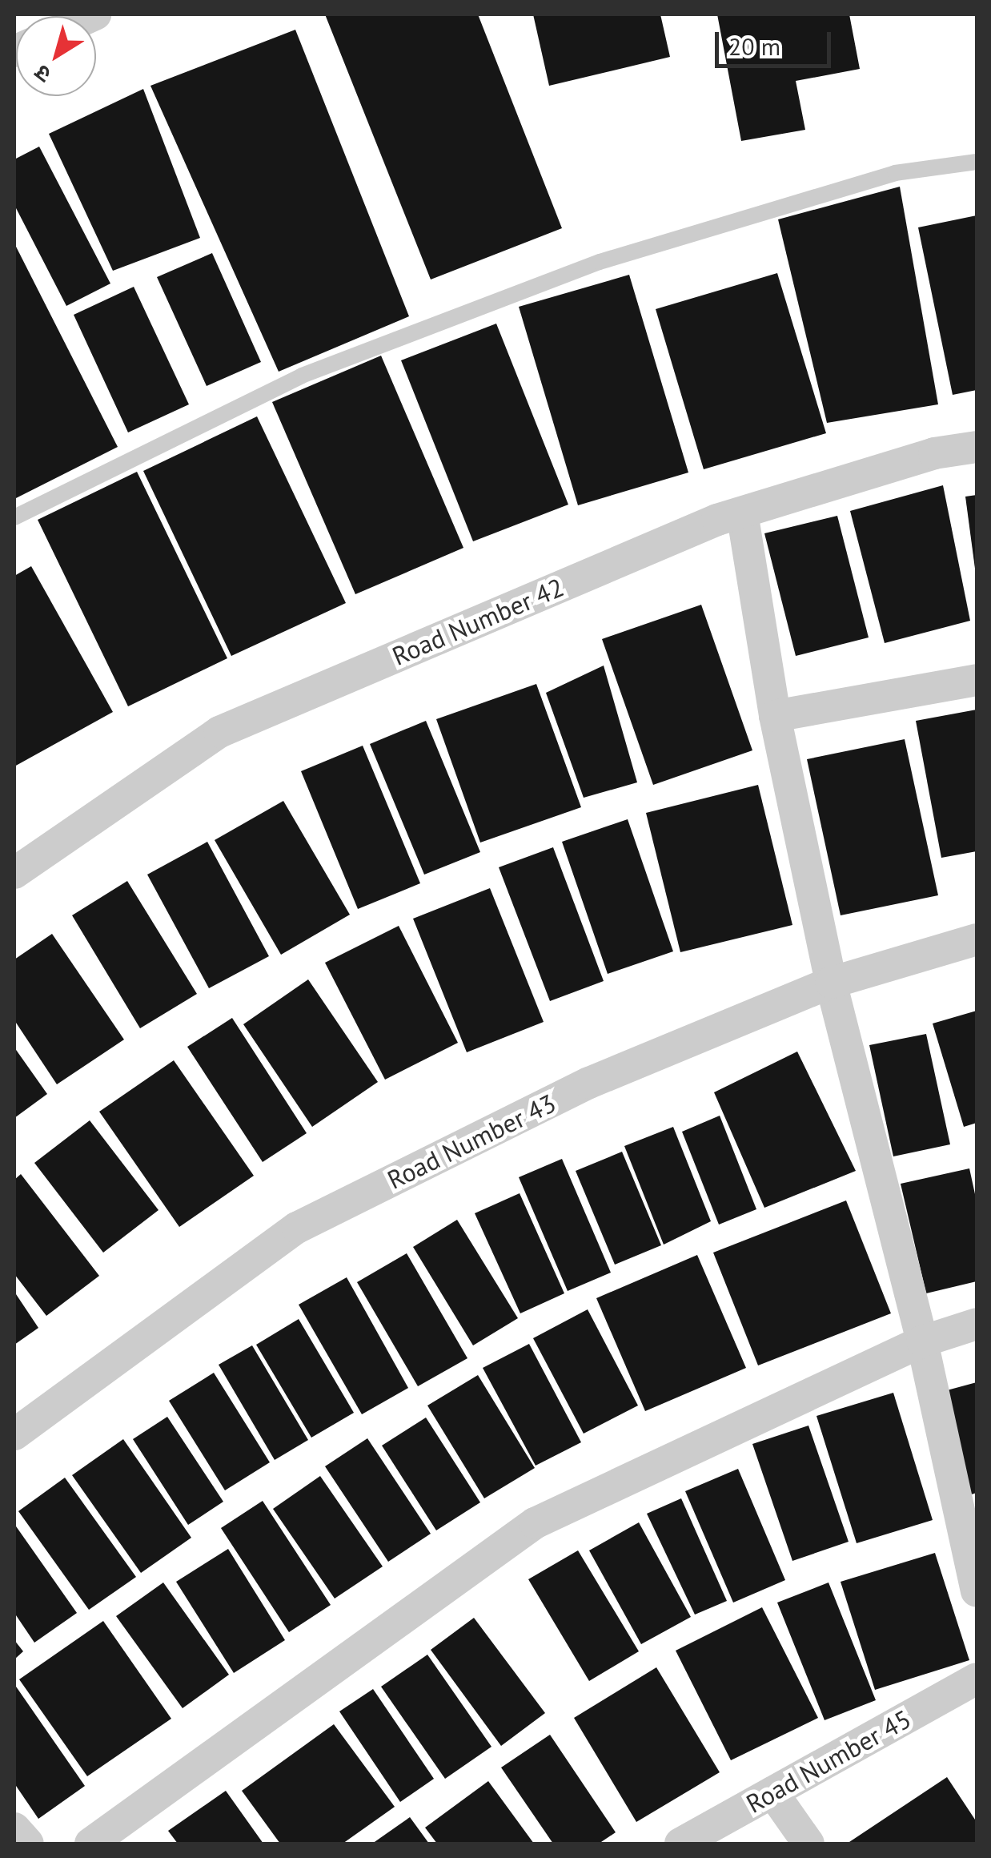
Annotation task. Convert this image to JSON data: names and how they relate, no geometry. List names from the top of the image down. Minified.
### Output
{"streets":{"street":["Road Number 42","Road Number 43","Road Number 45"]},"scale_bar":"20 m","north":"bottom left"}
